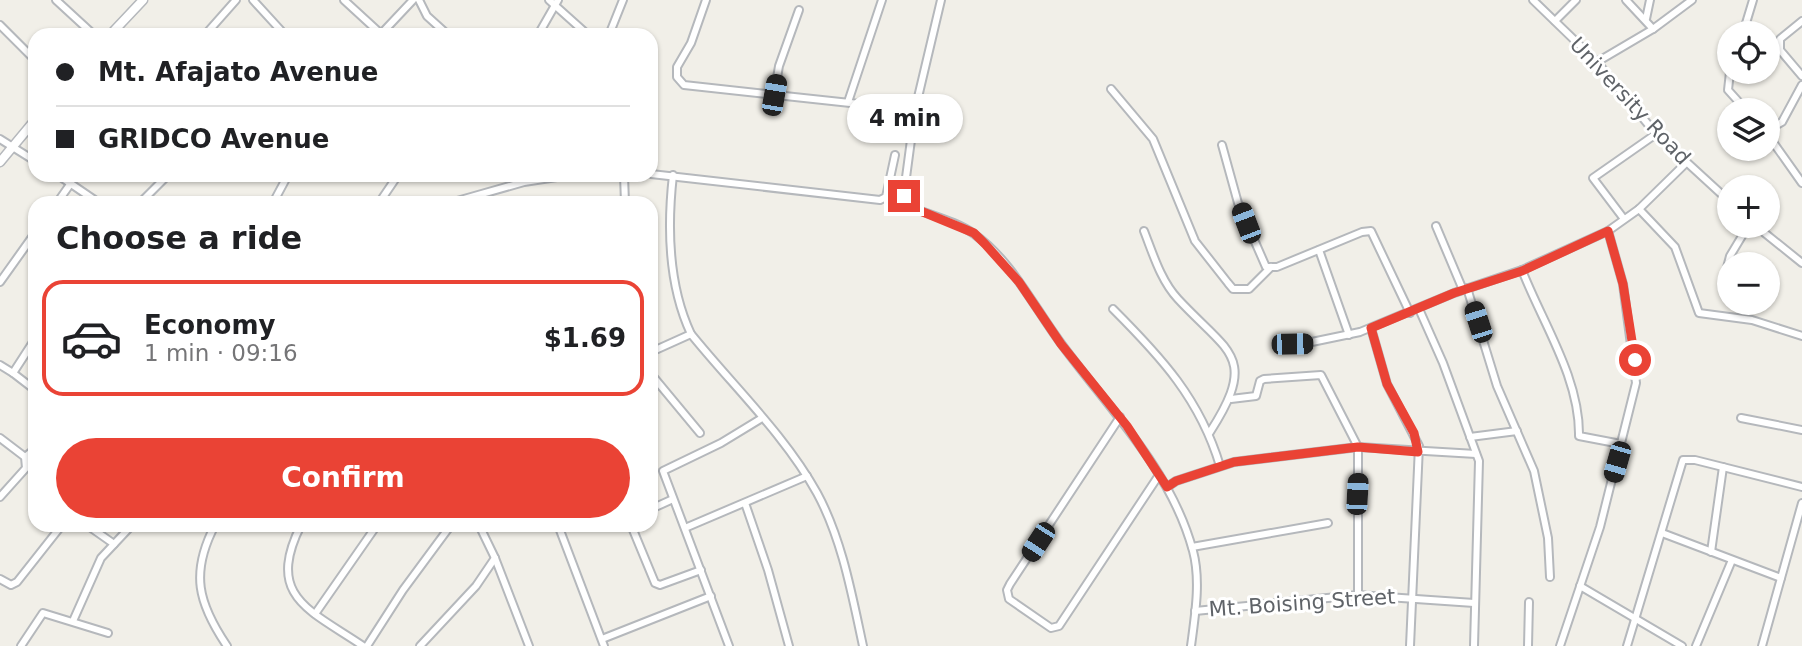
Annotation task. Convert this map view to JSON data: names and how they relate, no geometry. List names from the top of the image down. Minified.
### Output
{"streets":{"street":["University Road","Mt. Boising Street"]},"page":{"map_buttons":["+","−"],"banner":["Mt. Afajato Avenue","GRIDCO Avenue"],"bubble":"4 min","heading":"Choose a ride","list":[{"name":"Economy","note":"1 min · 09:16","value":"$1.69"}],"buttons":"Confirm"}}
